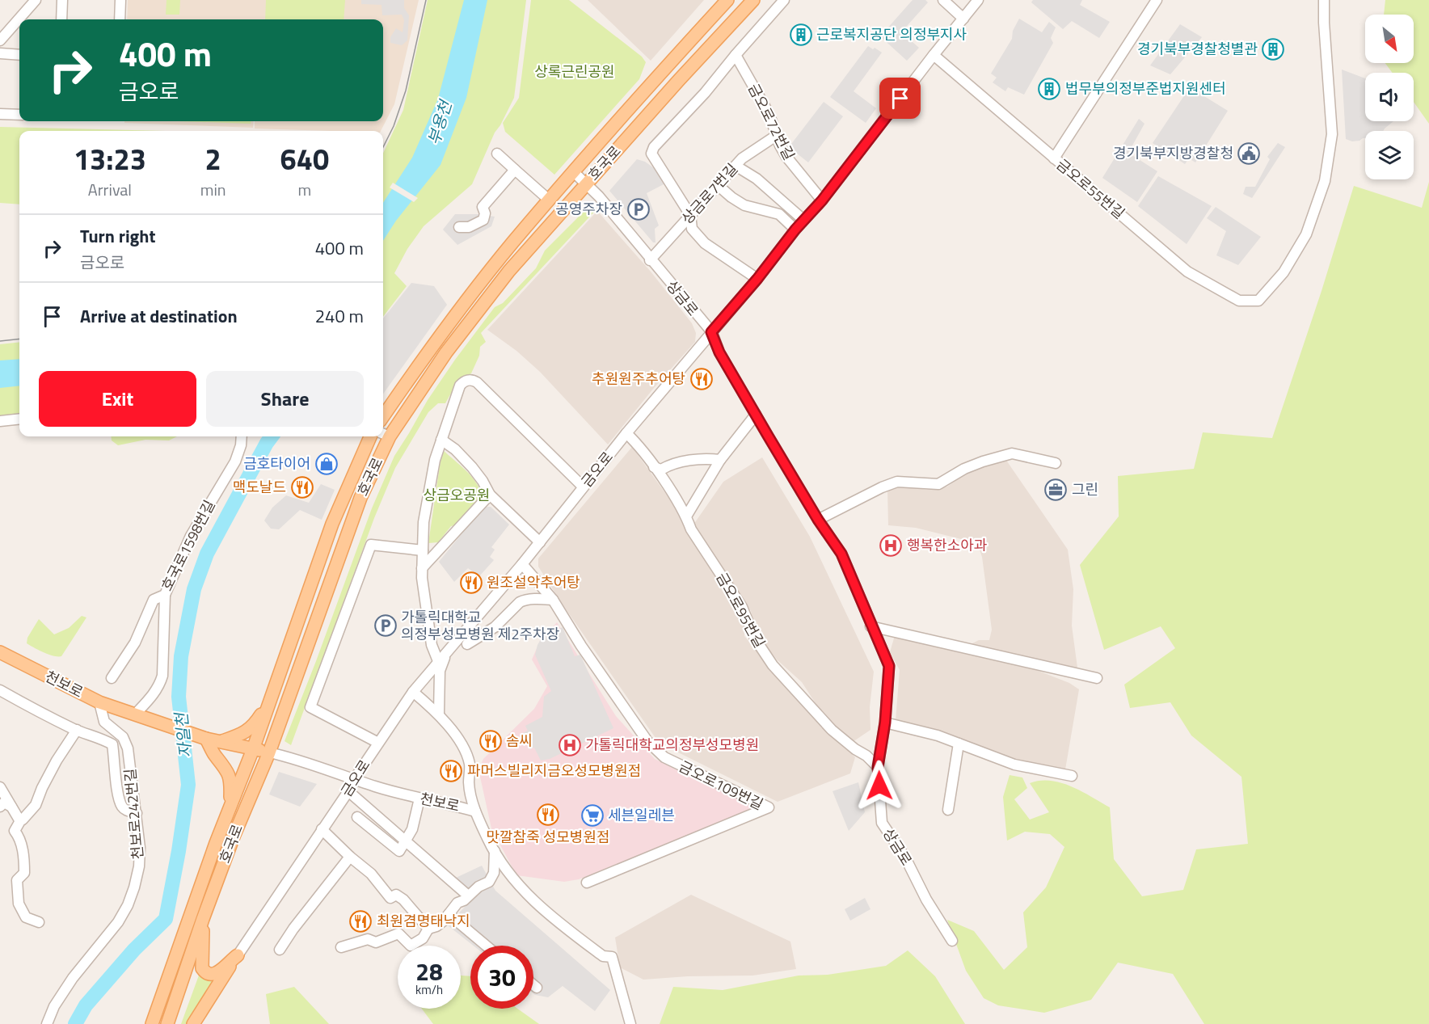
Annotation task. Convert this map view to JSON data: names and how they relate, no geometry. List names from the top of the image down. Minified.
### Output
{"streets":{"main road":["호국로","천보로"],"street":["금오로72번길","금오로55번길","상금로7번길","상금로","금오로","호국로1598번길","금오로95번길","금오로109번길","천보로242번길"]},"crossings":[["금오로72번길","상금로7번길"],["금오로72번길","금오로"],["호국로","상금로"],["호국로","천보로"],["금오로55번길","금오로"],["상금로7번길","상금로"],["상금로","금오로"],["상금로","금오로95번길"],["금오로","금오로95번길"],["금오로","천보로"],["금오로","금오로109번길"],["천보로","천보로242번길"]],"water":["부용천","자일천"],"parks":["상록근린공원","상금오공원"],"places":{"building":["근로복지공단 의정부지사","경기북부경찰청별관","법무부의정부준법지원센터"],"public building":["경기북부지방경찰청"],"parking":["공영주차장","가톨릭대학교 의정부성모병원 제2주차장"],"restaurant":["추원원주추어탕","맥도날드","원조설악추어탕","솜씨","파머스빌리지금오성모병원점","맛깔참죽 성모병원점","최원겸명태낙지"],"shop":["금호타이어"],"office":["그린"],"hospital":["행복한소아과","가톨릭대학교의정부성모병원"],"supermarket":["세븐일레븐"]},"north":"bottom right","page":{"turn":["400 m","금오로"],"eta":["13:23","Arrival","2","min","640","m"],"list":[{"name":"Turn right","note":"금오로","value":"400 m"},{"name":"Arrive at destination","value":"240 m"}],"buttons":["Exit","Share"],"speed":"28 km/h","limit":"30"}}
